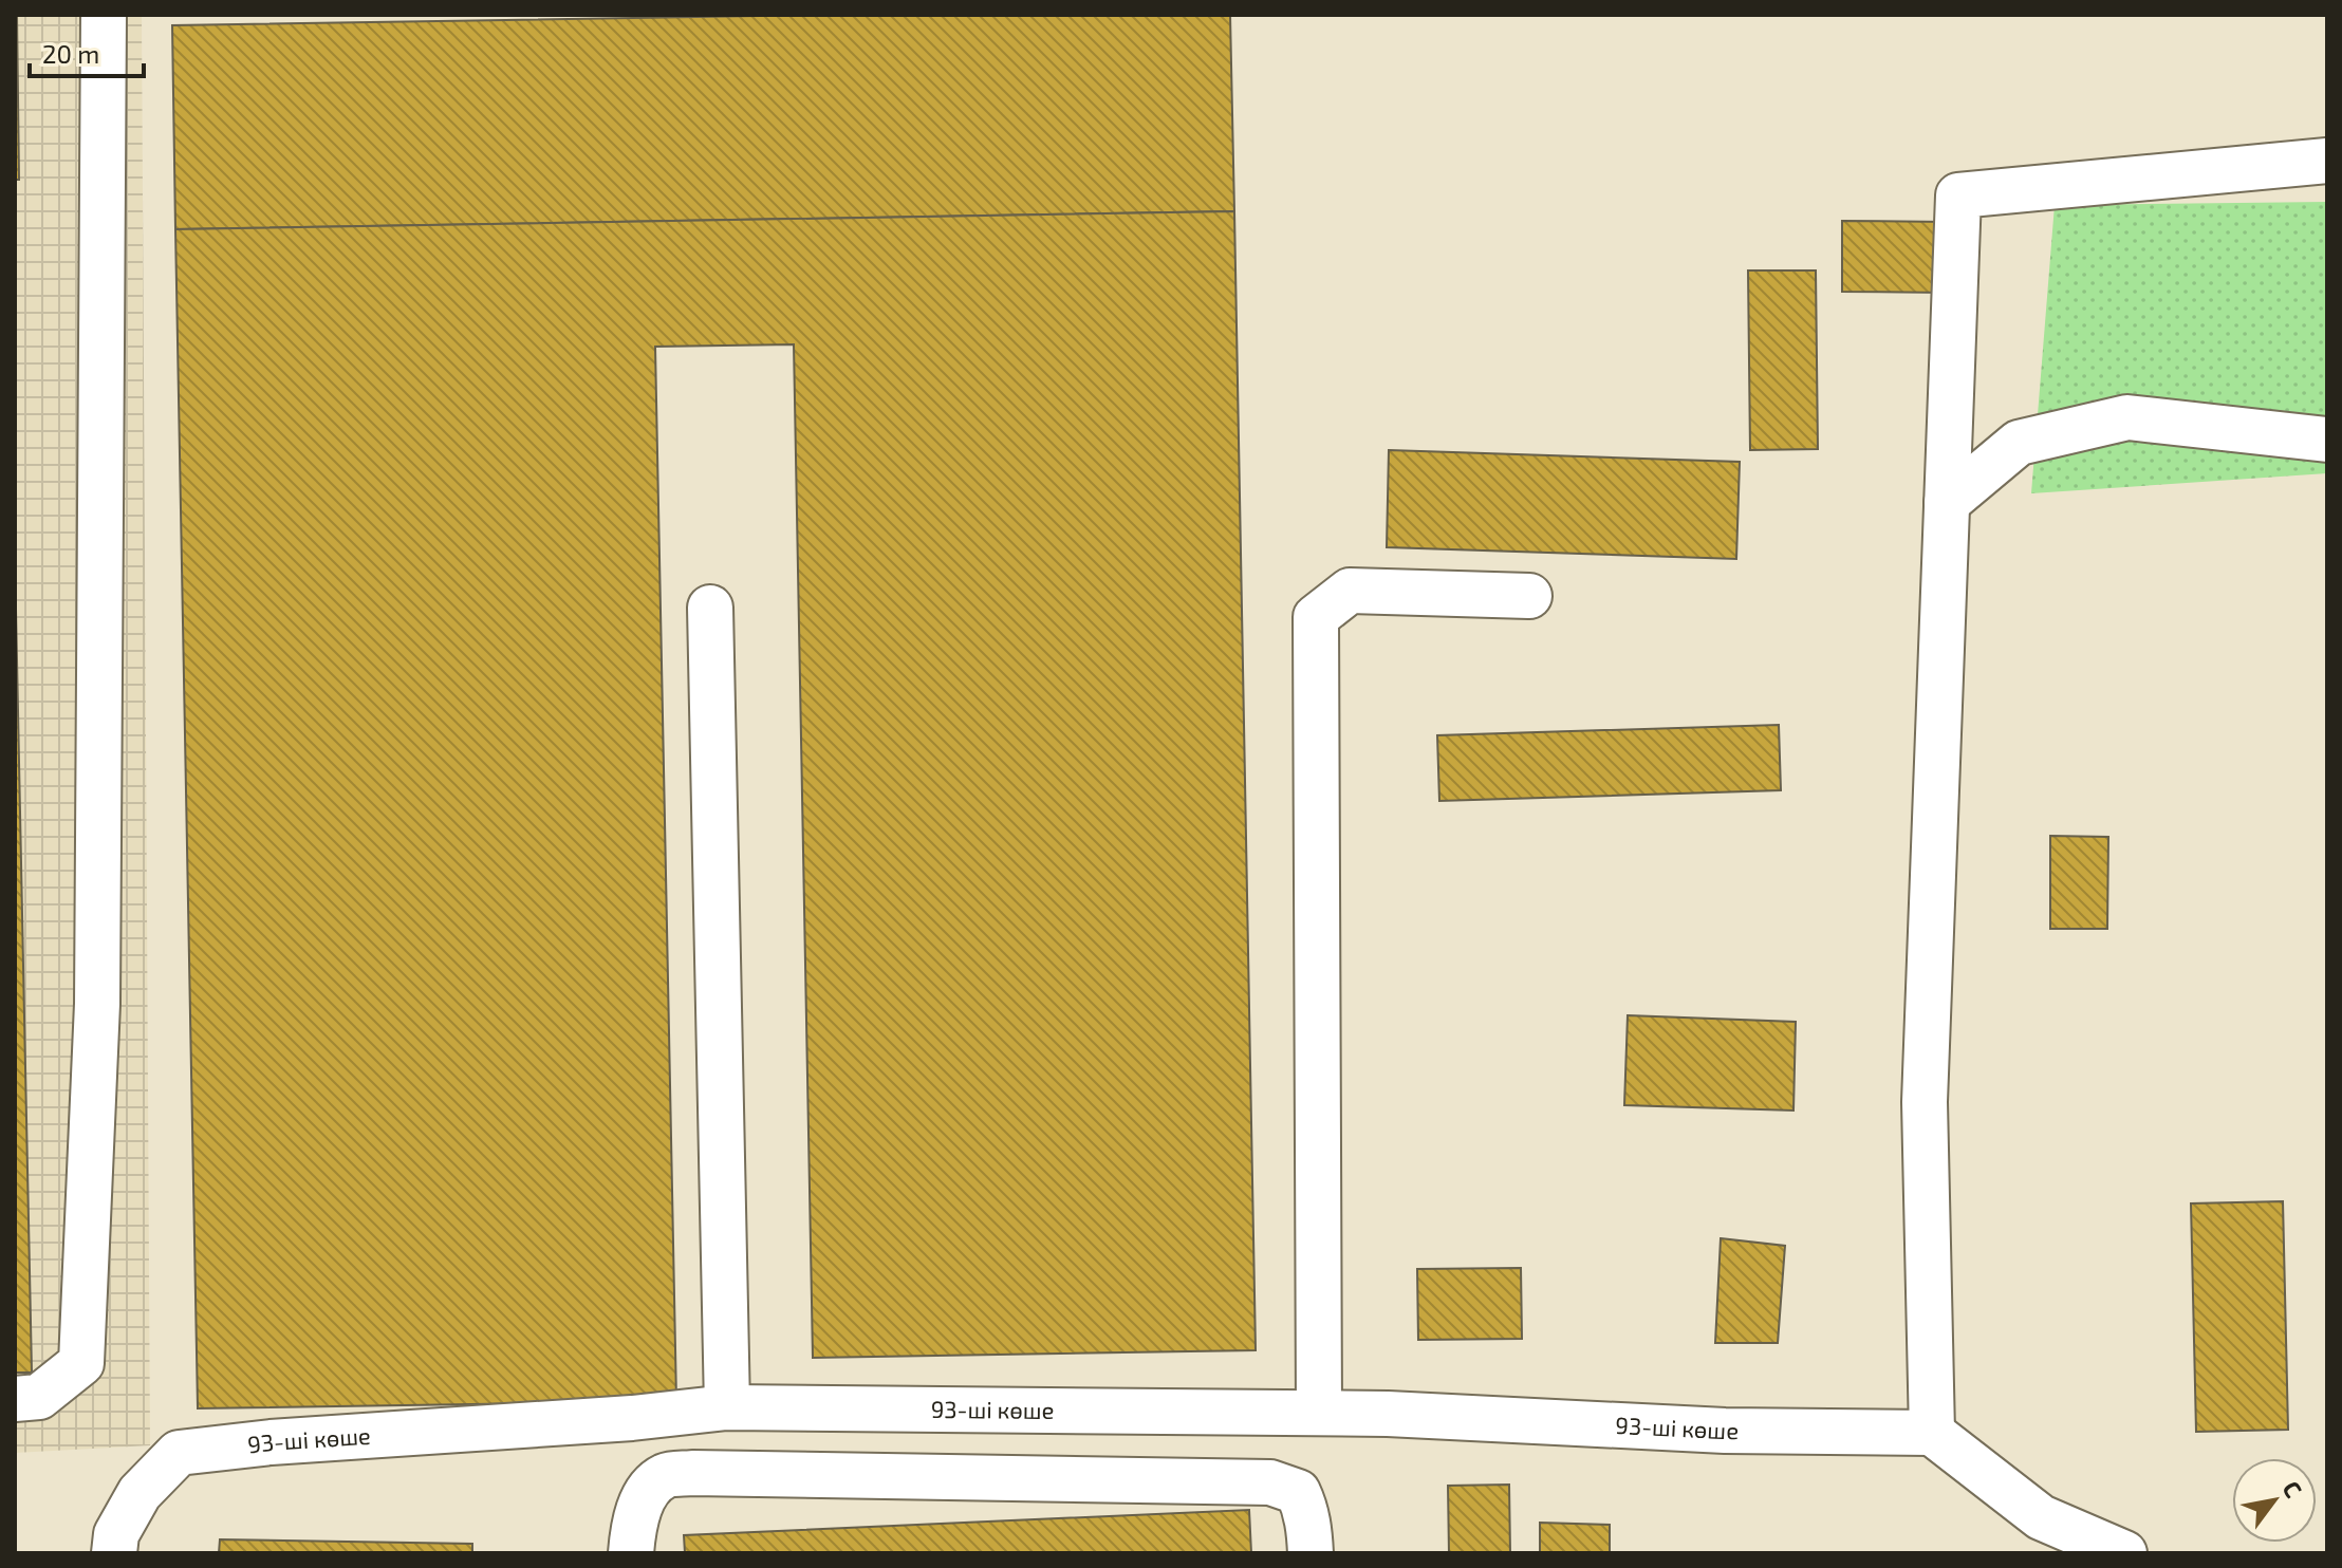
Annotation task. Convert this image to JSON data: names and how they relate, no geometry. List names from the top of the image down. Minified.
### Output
{"streets":{"lane":["93-ші көше"]},"scale_bar":"20 m","north":"top right"}
